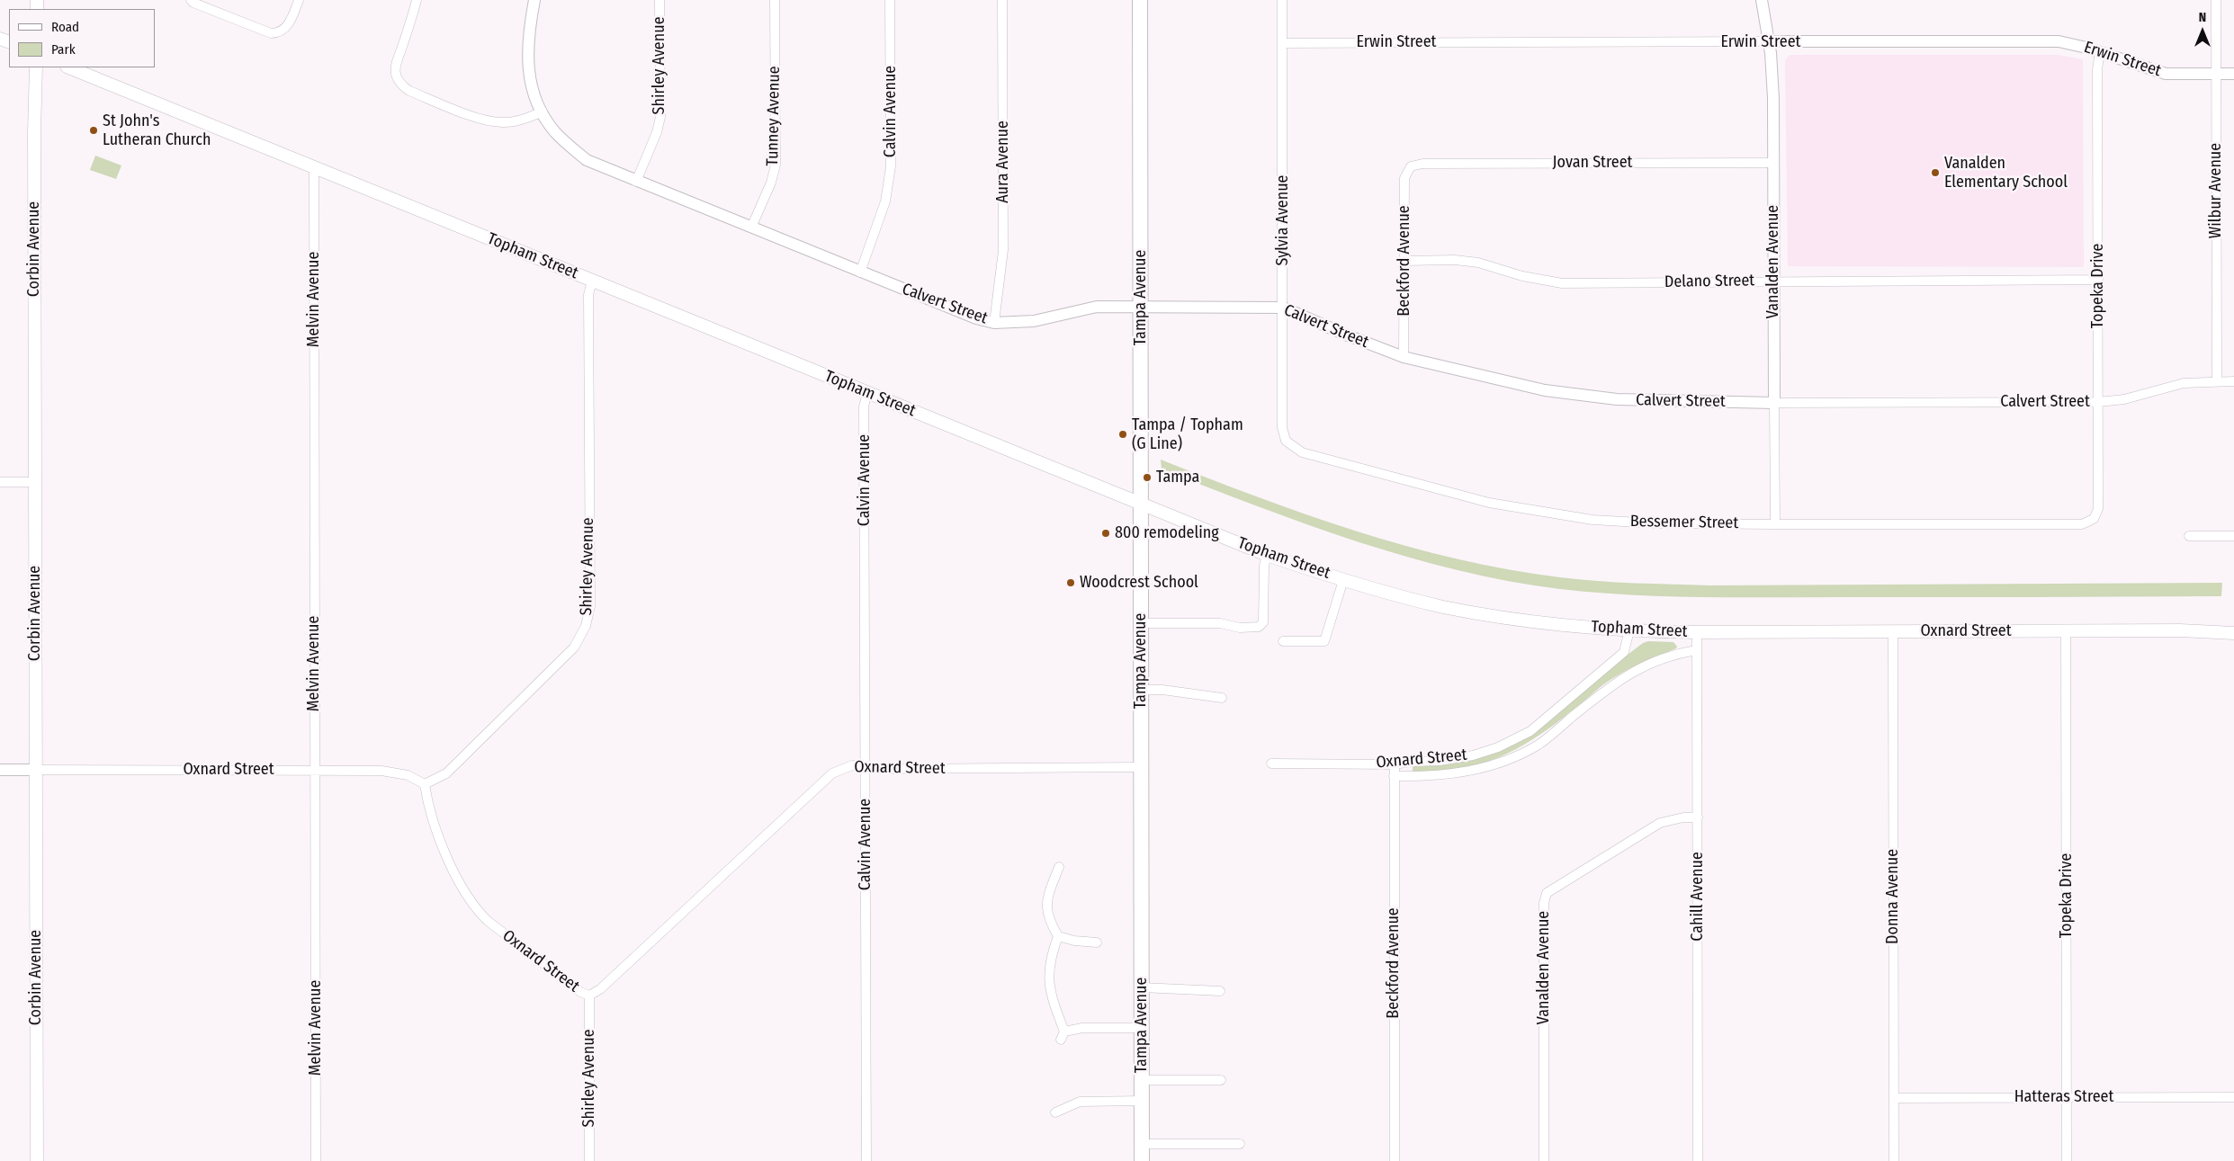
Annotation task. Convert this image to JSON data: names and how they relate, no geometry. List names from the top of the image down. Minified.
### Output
{"streets":{"main road":["Corbin Avenue","Topham Street","Tampa Avenue","Oxnard Street"],"street":["Erwin Street","Shirley Avenue","Calvin Avenue","Tunney Avenue","Aura Avenue","Jovan Street","Wilbur Avenue","Sylvia Avenue","Beckford Avenue","Vanalden Avenue","Delano Street","Topeka Drive","Melvin Avenue","Calvert Street","Bessemer Street","Cahill Avenue","Donna Avenue","Hatteras Street"]},"crossings":[["Erwin Street","Wilbur Avenue"],["Erwin Street","Sylvia Avenue"],["Erwin Street","Vanalden Avenue"],["Erwin Street","Topeka Drive"],["Shirley Avenue","Topham Street"],["Shirley Avenue","Calvert Street"],["Shirley Avenue","Oxnard Street"],["Calvin Avenue","Topham Street"],["Calvin Avenue","Calvert Street"],["Calvin Avenue","Oxnard Street"],["Tunney Avenue","Calvert Street"],["Aura Avenue","Calvert Street"],["Jovan Street","Beckford Avenue"],["Jovan Street","Vanalden Avenue"],["Wilbur Avenue","Calvert Street"],["Sylvia Avenue","Calvert Street"],["Sylvia Avenue","Bessemer Street"],["Corbin Avenue","Oxnard Street"],["Topham Street","Tampa Avenue"],["Topham Street","Melvin Avenue"],["Topham Street","Oxnard Street"],["Topham Street","Cahill Avenue"],["Beckford Avenue","Delano Street"],["Beckford Avenue","Calvert Street"],["Beckford Avenue","Oxnard Street"],["Vanalden Avenue","Delano Street"],["Vanalden Avenue","Calvert Street"],["Vanalden Avenue","Bessemer Street"],["Vanalden Avenue","Cahill Avenue"],["Delano Street","Topeka Drive"],["Topeka Drive","Calvert Street"],["Topeka Drive","Bessemer Street"],["Topeka Drive","Oxnard Street"],["Topeka Drive","Hatteras Street"],["Tampa Avenue","Calvert Street"],["Tampa Avenue","Oxnard Street"],["Melvin Avenue","Oxnard Street"],["Oxnard Street","Cahill Avenue"],["Oxnard Street","Donna Avenue"],["Donna Avenue","Hatteras Street"]],"places":["St John's Lutheran Church","Vanalden Elementary School","Tampa / Topham (G Line)","Tampa","800 remodeling","Woodcrest School"],"legend":["Road","Park"],"north":"top"}
